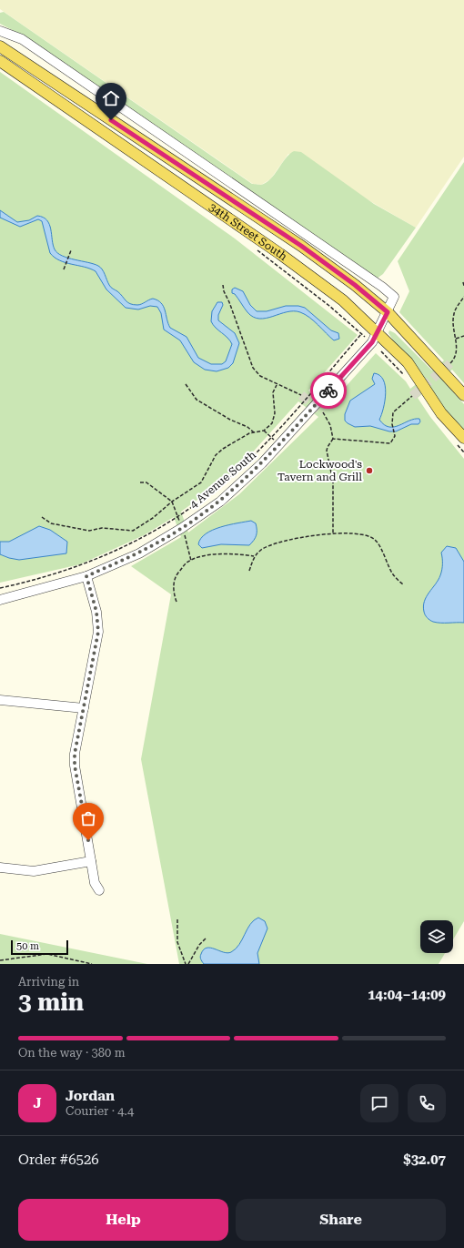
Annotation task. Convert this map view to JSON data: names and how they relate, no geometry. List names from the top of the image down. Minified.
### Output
{"streets":{"main road":["34th Street South"],"street":["4 Avenue South"]},"crossings":[["34th Street South","4 Avenue South"]],"places":["Lockwood's Tavern and Grill"],"scale_bar":"50 m","page":{"scale":"50 m","heading":["3 min","Arriving in","14:04–14:09"],"panel":["Jordan","Courier · 4.4","Order #6526","$32.07"],"bar":"On the way · 380 m","round":"J","buttons":["Help","Share"]}}
